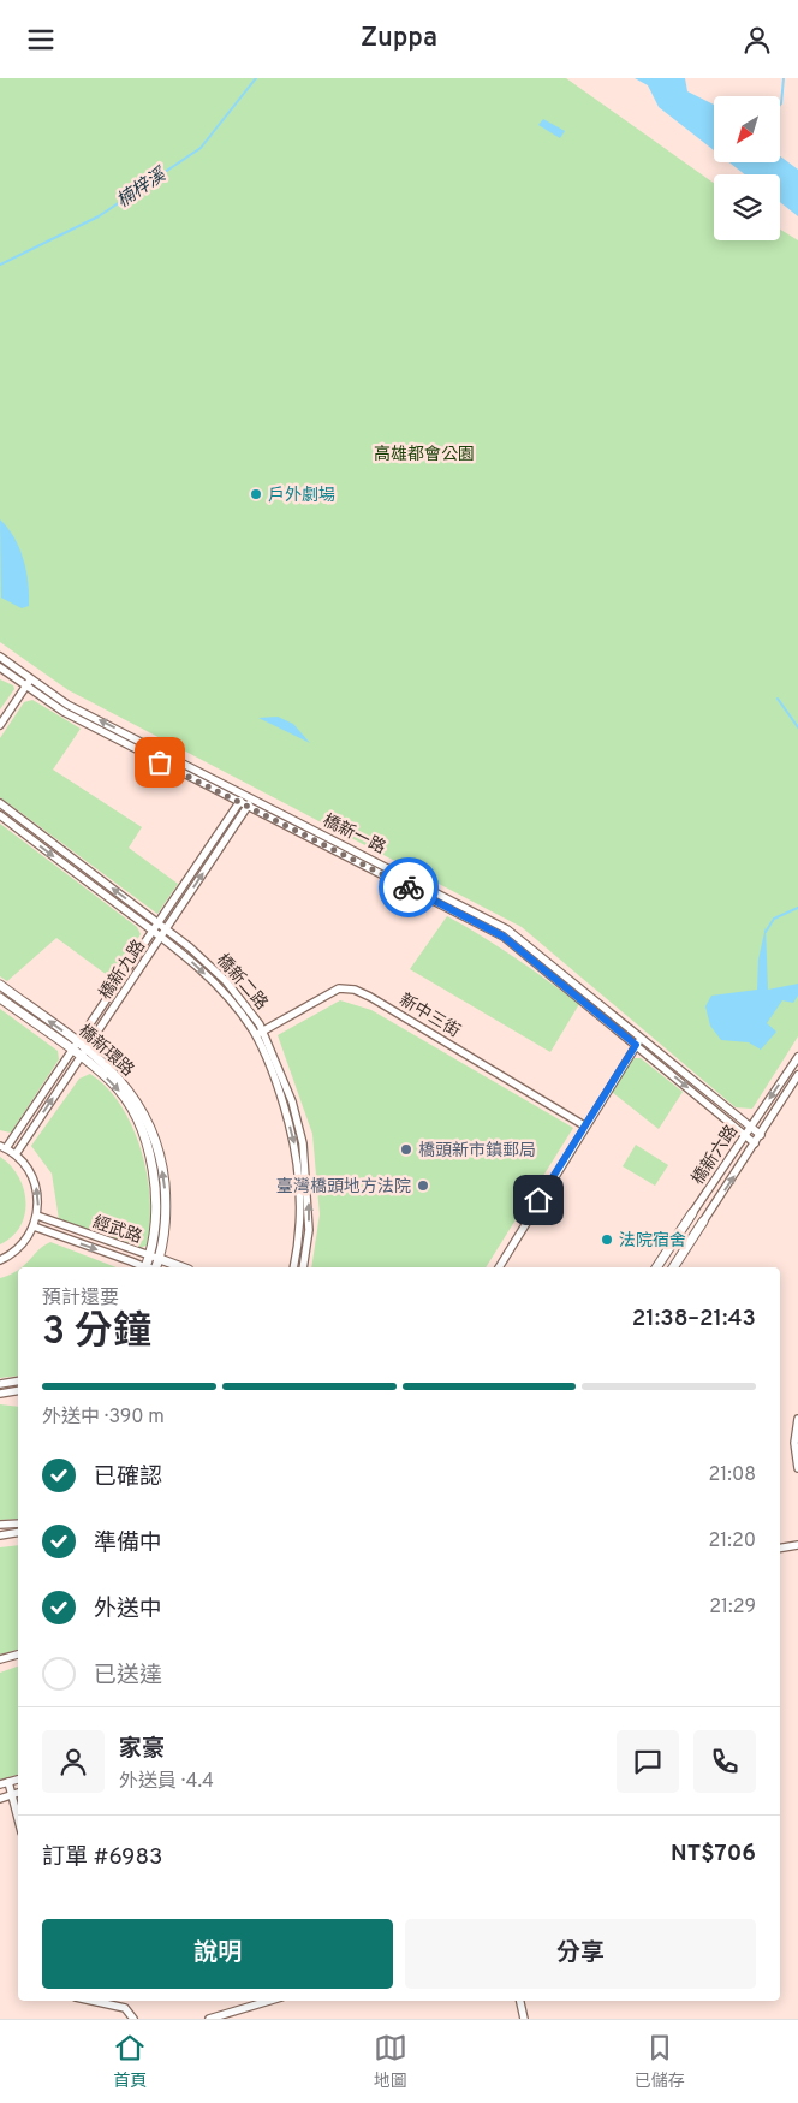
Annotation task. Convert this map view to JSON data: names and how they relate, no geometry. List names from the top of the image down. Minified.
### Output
{"streets":{"street":["橋新一路","橋新九路","橋新二路","新中三街","橋新環路","橋新六路","經武路"]},"crossings":[["橋新一路","橋新九路"],["橋新一路","橋新六路"],["橋新九路","橋新二路"],["橋新九路","橋新環路"],["橋新二路","新中三街"],["橋新環路","經武路"]],"water":["楠梓溪"],"parks":["高雄都會公園"],"places":["戶外劇場","橋頭新市鎮郵局","臺灣橋頭地方法院","法院宿舍"],"north":"bottom left","page":{"header":"Zuppa","heading":["3 分鐘","預計還要","21:38–21:43"],"panel":["家豪","外送員 · 4.4","訂單 #6983","NT$706"],"bar":"外送中 · 390 m","list":[["已確認","21:08"],["準備中","21:20"],["外送中","21:29"],"已送達"],"buttons":["說明","分享"],"tabs":["首頁","地圖","已儲存"]}}
